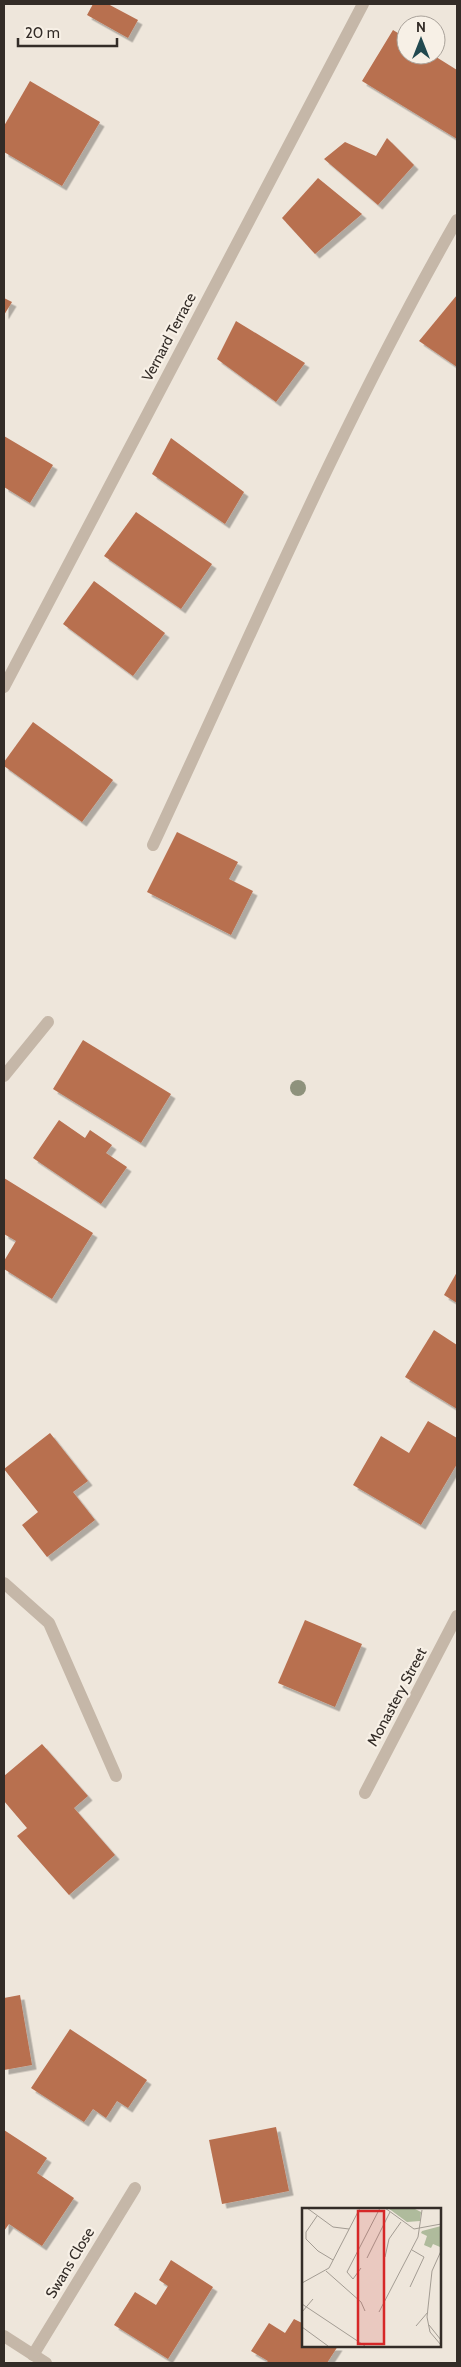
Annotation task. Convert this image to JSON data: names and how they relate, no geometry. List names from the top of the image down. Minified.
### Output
{"streets":{"street":["Vernard Terrace","Monastery Street","Swans Close"]},"scale_bar":"20 m","north":"top"}
